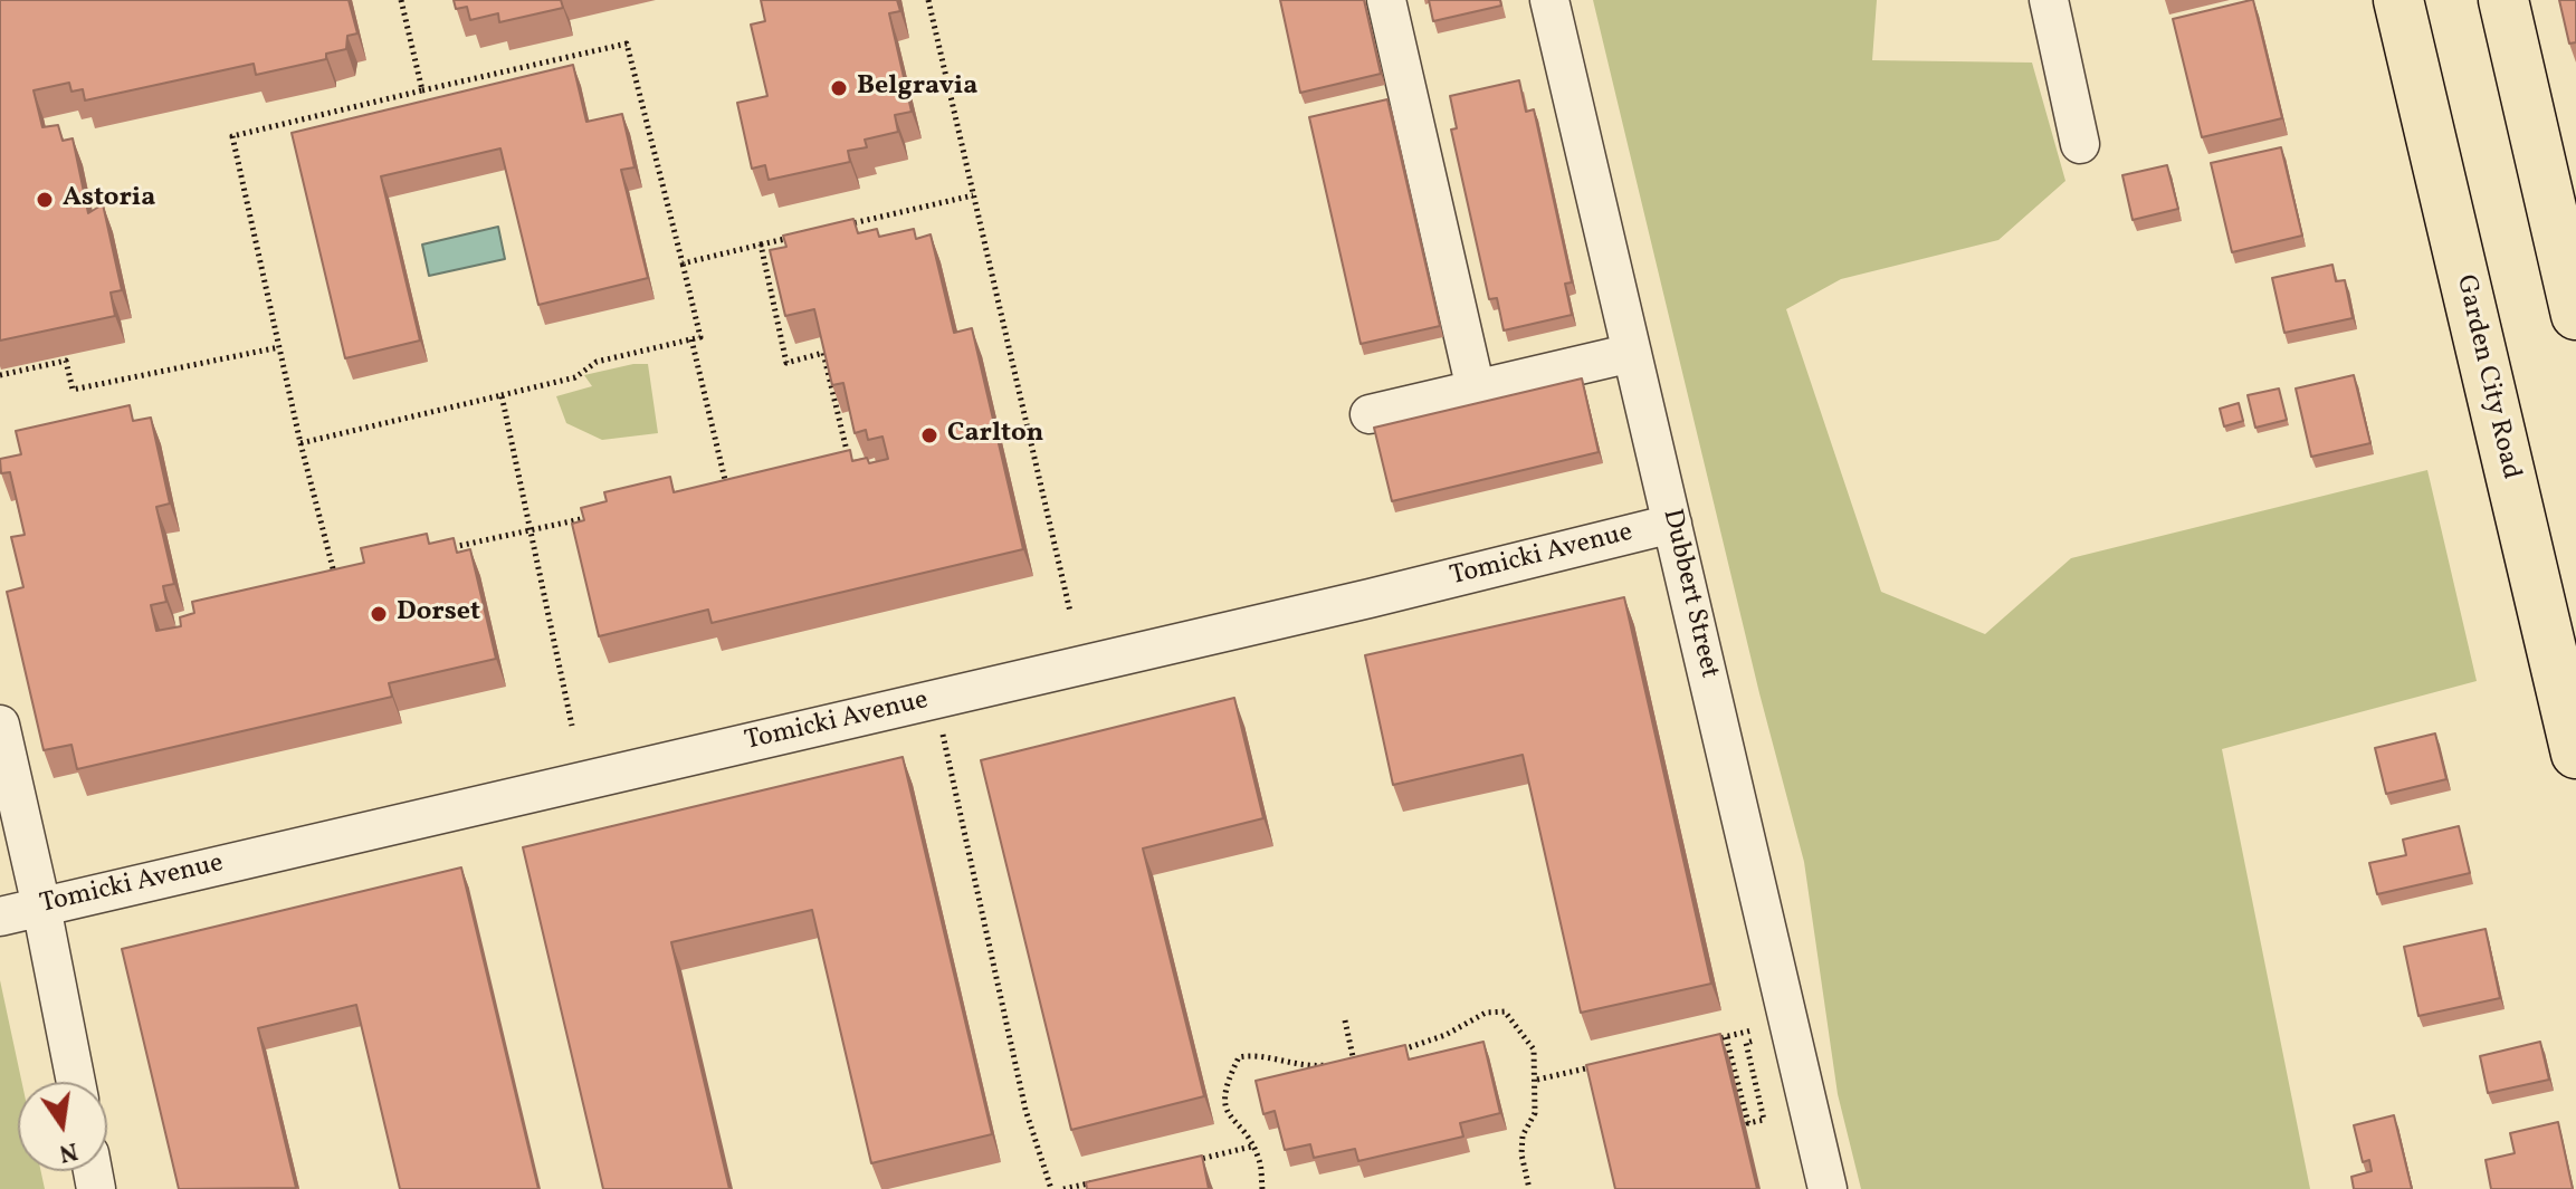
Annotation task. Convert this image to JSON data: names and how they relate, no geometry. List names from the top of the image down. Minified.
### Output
{"streets":{"main road":["Garden City Road"],"street":["Tomicki Avenue","Dubbert Street"]},"crossings":[["Tomicki Avenue","Dubbert Street"]],"places":["Belgravia","Astoria","Carlton","Dorset"],"north":"bottom"}
